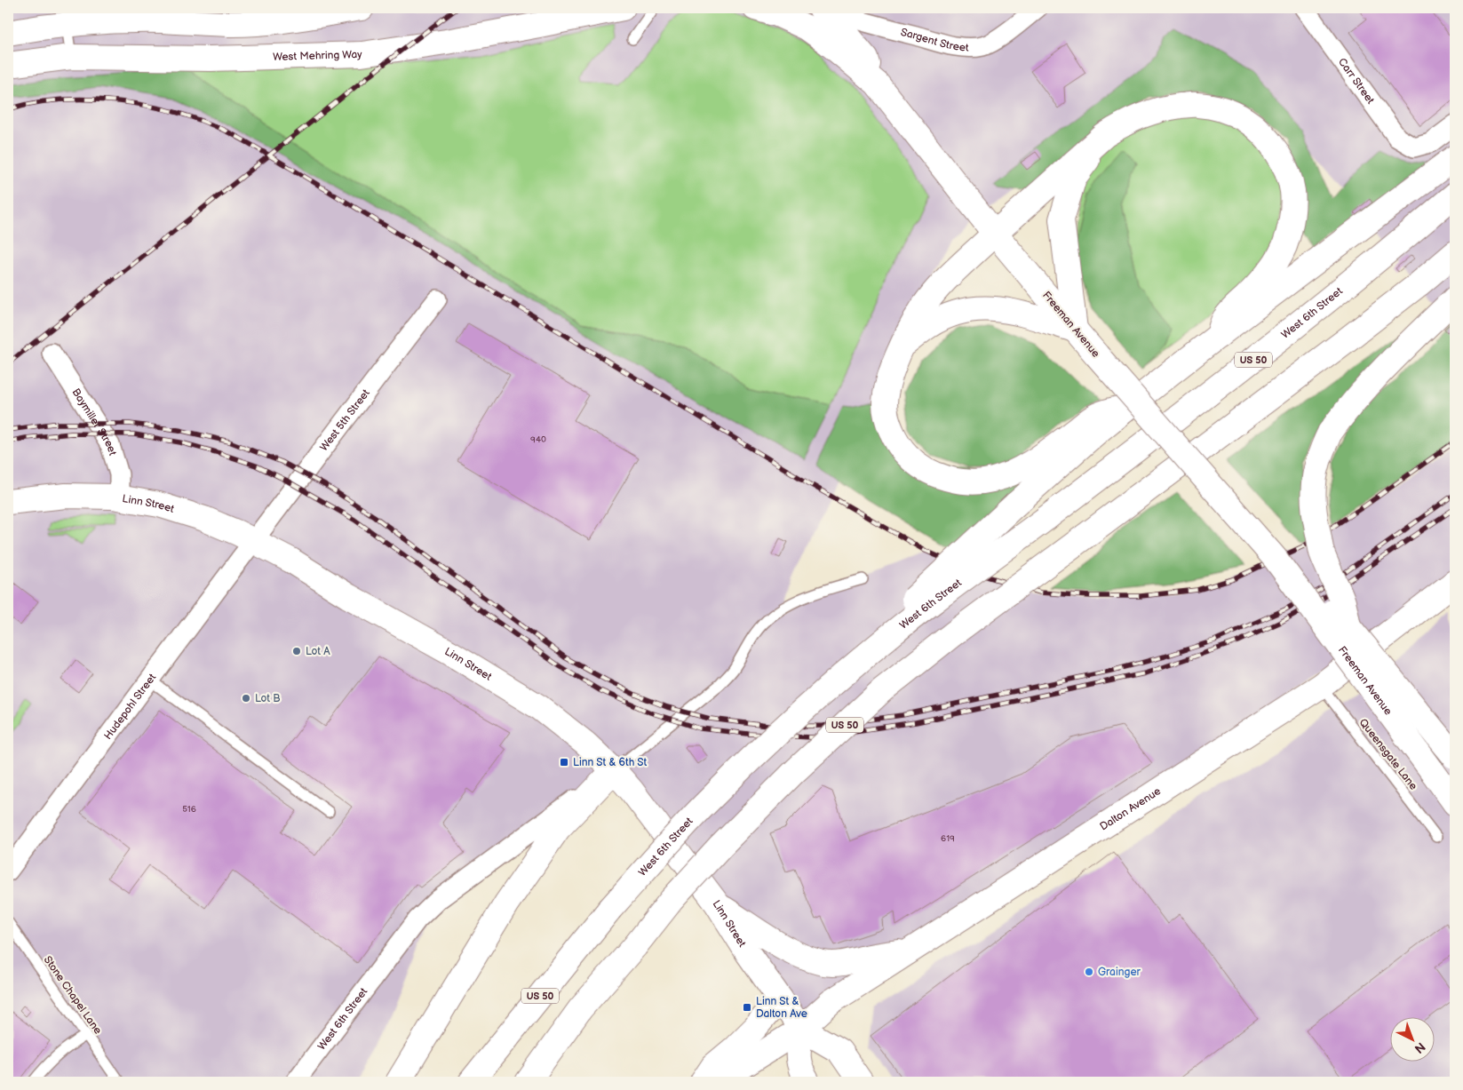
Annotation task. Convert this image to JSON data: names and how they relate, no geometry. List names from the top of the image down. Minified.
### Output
{"streets":{"main road":["West Mehring Way","West 6th Street","Freeman Avenue","US 50","Linn Street","Dalton Avenue"],"street":["Sargent Street","Carr Street","West 5th Street","Baymiller Street","Hudepohl Street"],"lane":["Queensgate Lane","Stone Chapel Lane"]},"crossings":[["Sargent Street","Freeman Avenue"],["West 6th Street","Linn Street"],["West 5th Street","Linn Street"],["West 5th Street","Hudepohl Street"],["Baymiller Street","Linn Street"],["Linn Street","Hudepohl Street"],["Linn Street","Dalton Avenue"],["Queensgate Lane","Dalton Avenue"]],"places":{"other":["Lot A","Lot B","Grainger"],"transit":["Linn St & 6th St","Linn St & Dalton Ave"]},"house_numbers":["940","516","619"],"north":"bottom right"}
